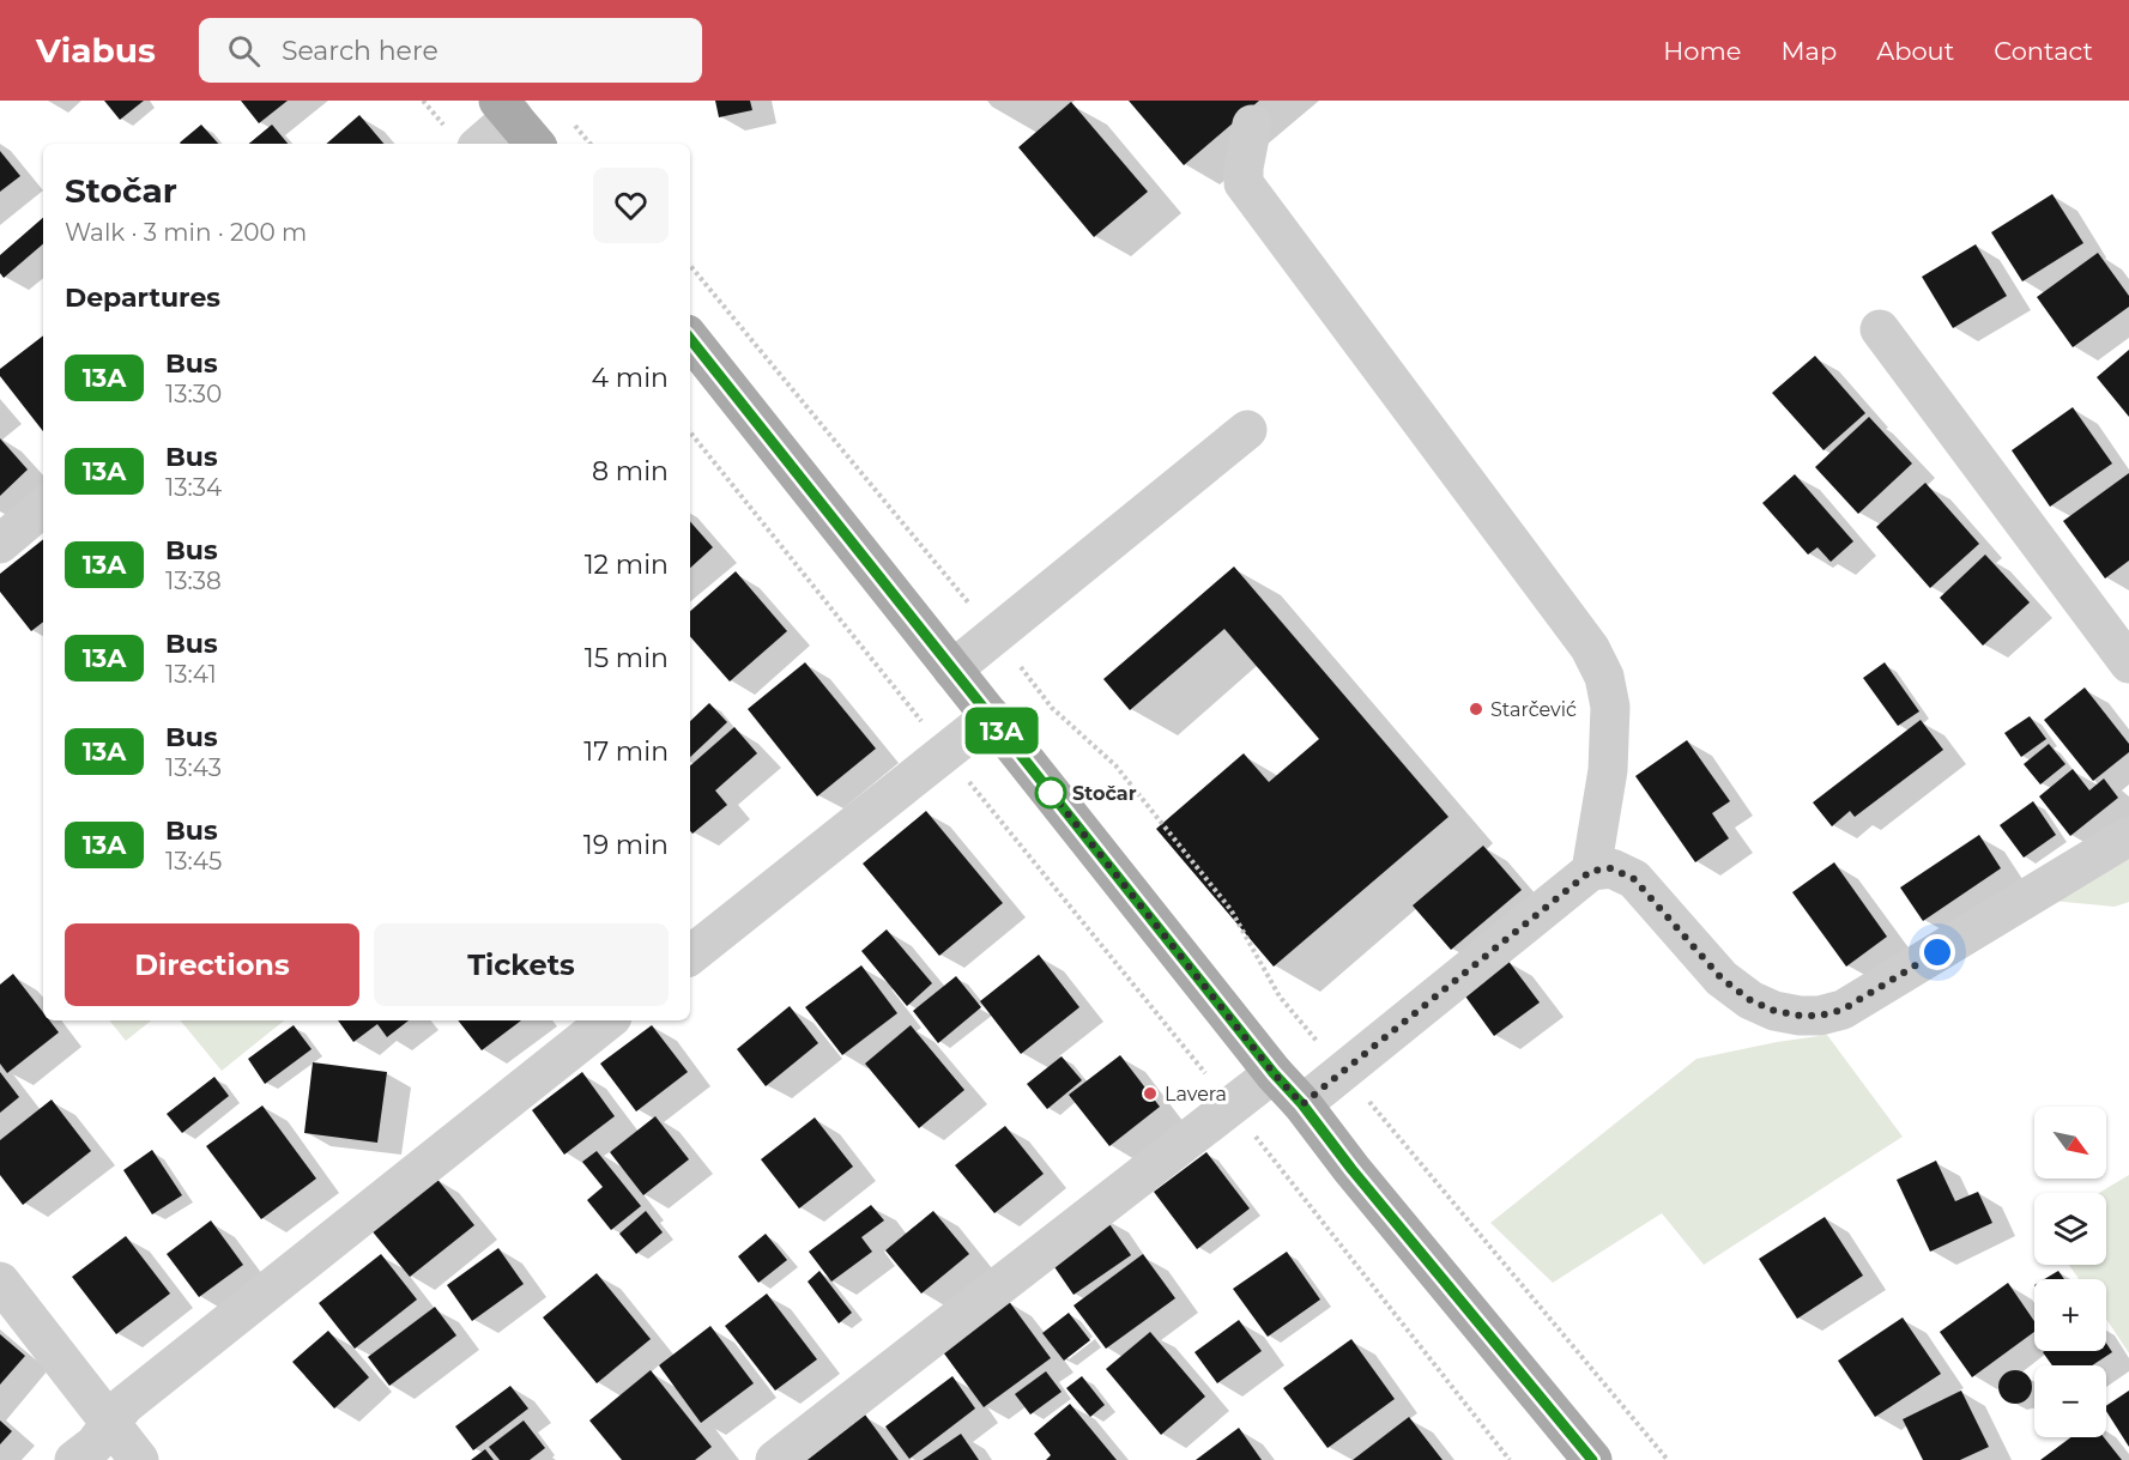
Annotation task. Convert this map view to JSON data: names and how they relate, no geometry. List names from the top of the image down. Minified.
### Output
{"places":["Starčević","Stočar","Lavera"],"lines":["bus line 13A"],"north":"bottom right","page":{"header":"Viabus","search":"Search here","nav":["Home","Map","About","Contact"],"on_map":"13A","heading":[["Stočar","Walk · 3 min · 200 m"],"Departures"],"list":[{"mark":"13A","name":"Bus","note":"13:30","value":"4 min"},{"mark":"13A","name":"Bus","note":"13:34","value":"8 min"},{"mark":"13A","name":"Bus","note":"13:38","value":"12 min"},{"mark":"13A","name":"Bus","note":"13:41","value":"15 min"},{"mark":"13A","name":"Bus","note":"13:43","value":"17 min"},{"mark":"13A","name":"Bus","note":"13:45","value":"19 min"}],"buttons":["Directions","Tickets"],"map_buttons":["+","−"]}}
